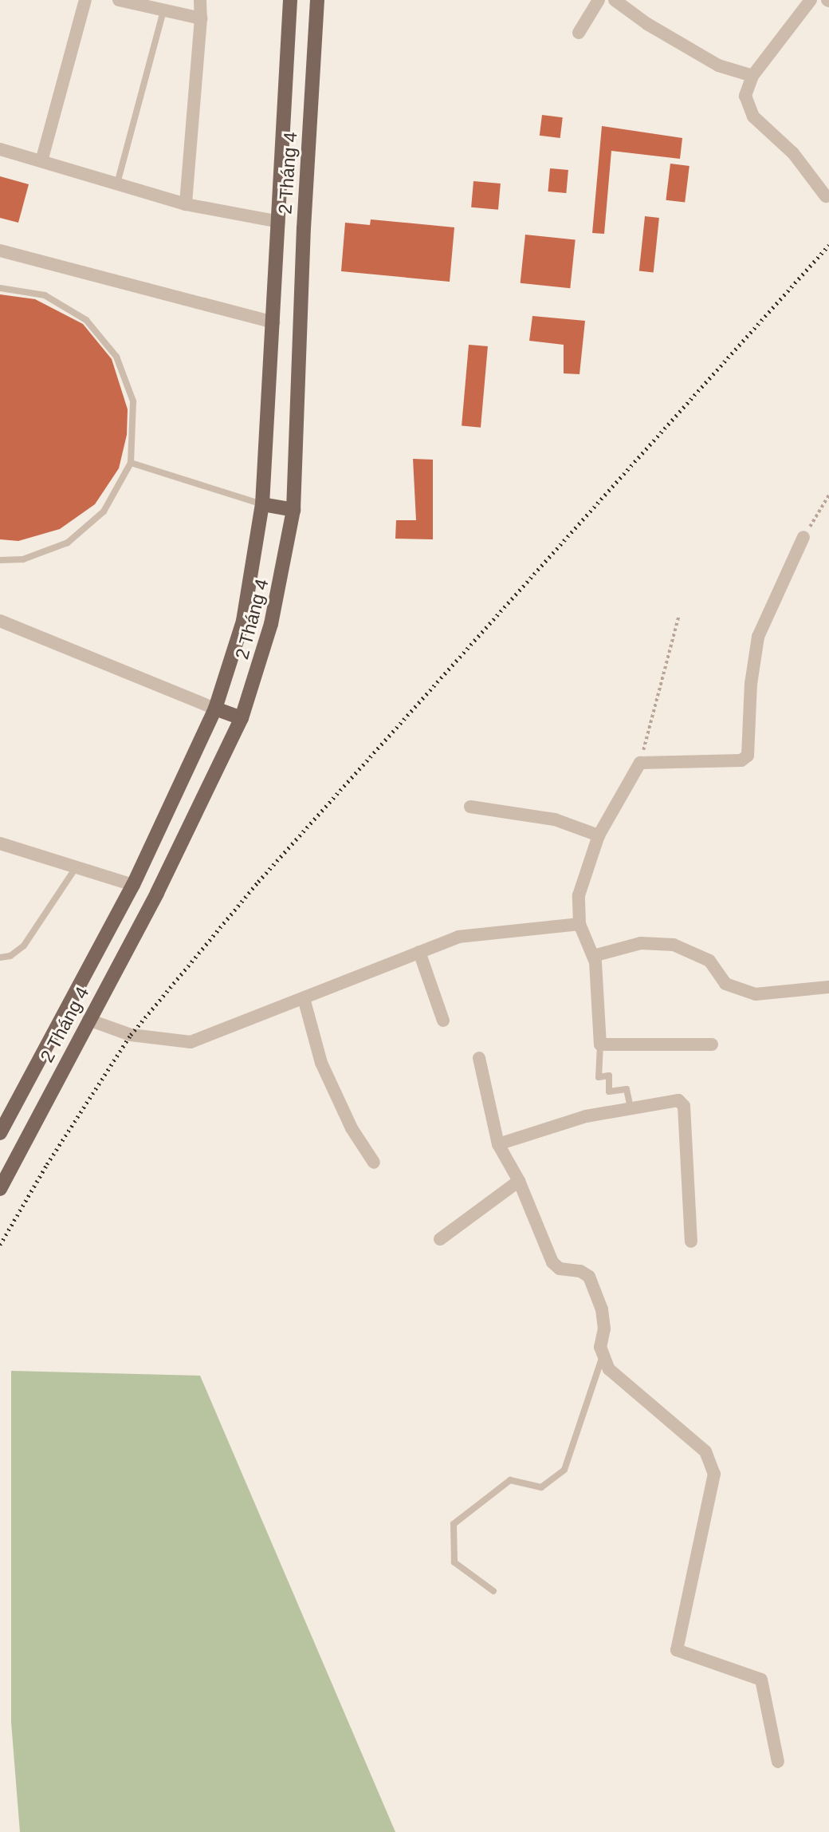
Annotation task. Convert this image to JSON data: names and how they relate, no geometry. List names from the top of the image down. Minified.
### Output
{"streets":{"main road":["2 Tháng 4"]}}
